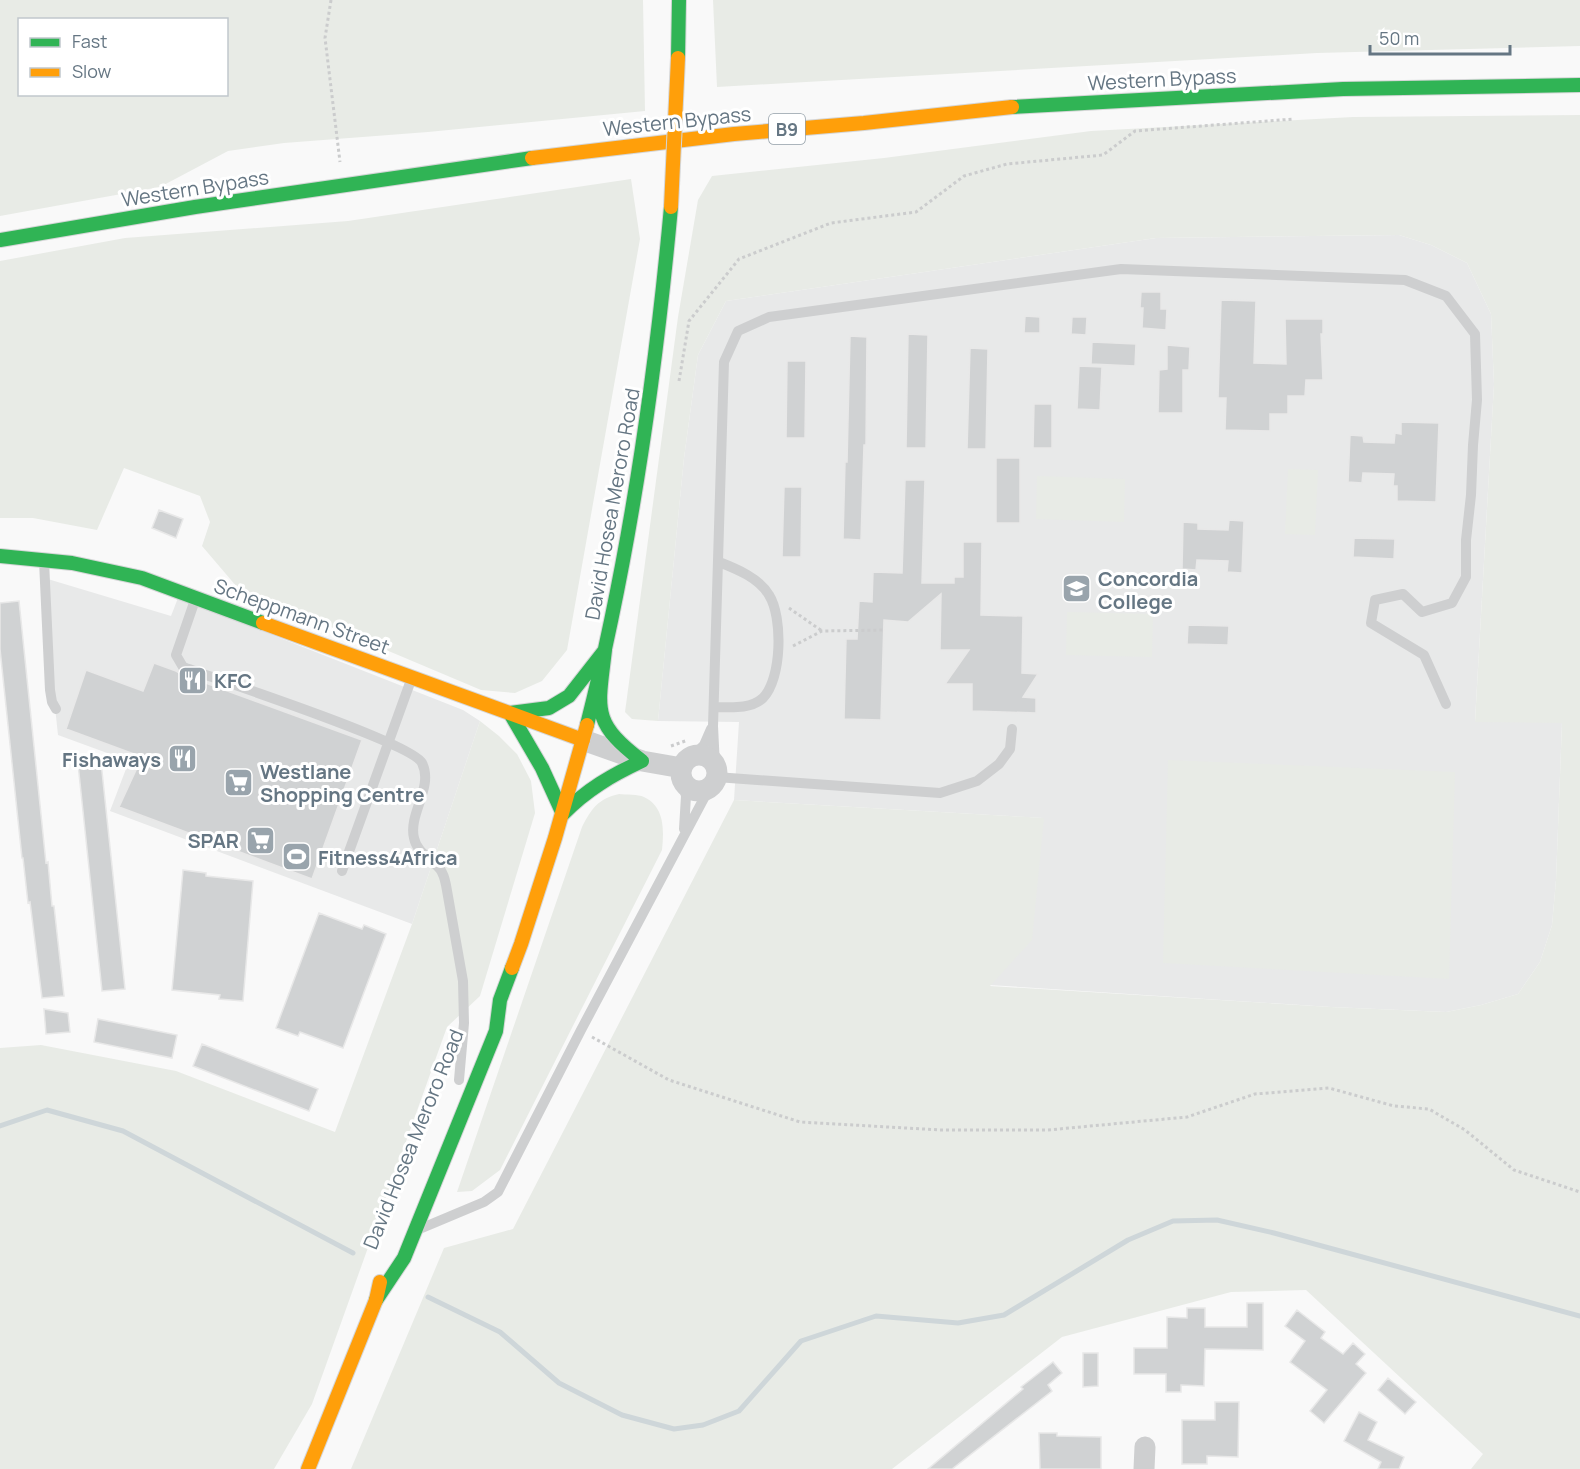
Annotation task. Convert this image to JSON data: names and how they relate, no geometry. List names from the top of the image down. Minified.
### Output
{"streets":{"main road":["Western Bypass","B9","David Hosea Meroro Road","Scheppmann Street"]},"crossings":[["David Hosea Meroro Road","Scheppmann Street"]],"places":{"school or university":["Concordia College"],"restaurant":["KFC","Fishaways"],"supermarket":["Westlane Shopping Centre","SPAR"],"sports":["Fitness4Africa"]},"legend":["Fast","Slow"],"scale_bar":"50 m"}
